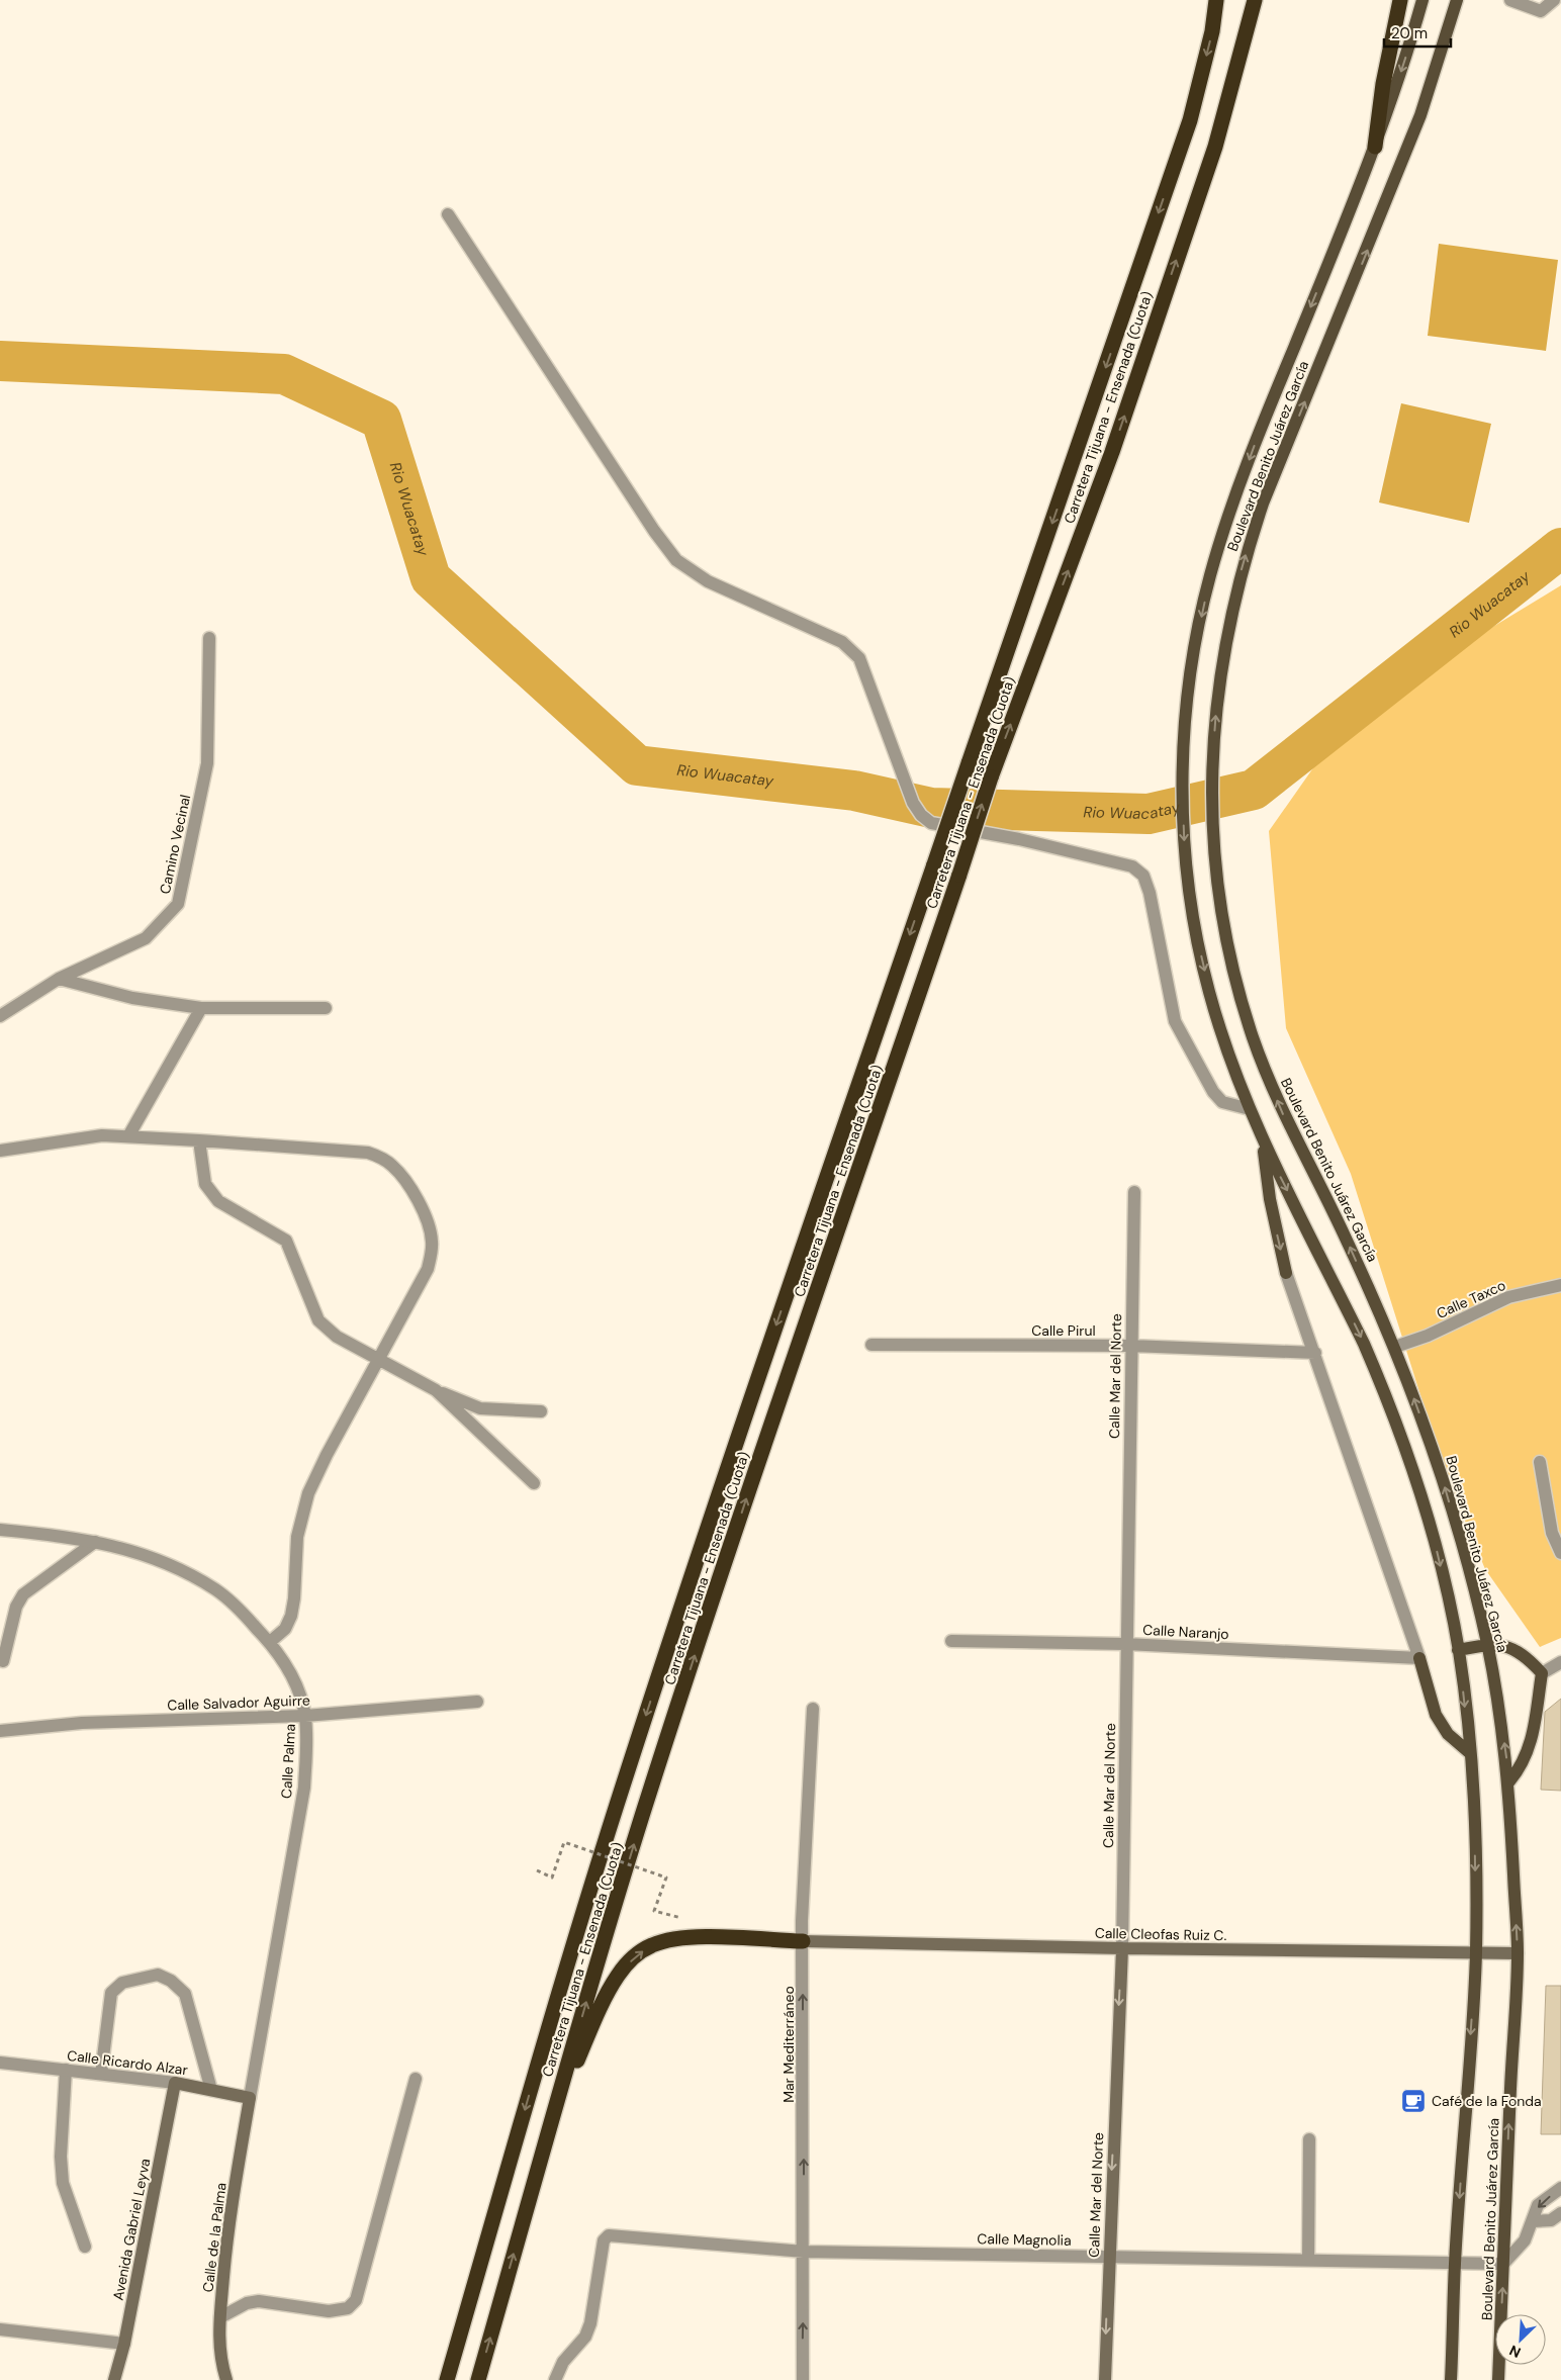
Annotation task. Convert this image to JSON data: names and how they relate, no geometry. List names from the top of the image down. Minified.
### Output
{"streets":{"highway":["Carretera Tijuana - Ensenada (Cuota)"],"main road":["Boulevard Benito Juárez García"],"street":["Camino Vecinal","Calle Taxco","Calle Pirul","Calle Mar del Norte","Calle Naranjo","Calle Salvador Aguirre","Calle Palma","Calle Cleofas Ruiz C.","Mar Mediterráneo","Calle Ricardo Alzar","Avenida Gabriel Leyva","Calle de la Palma","Calle Magnolia"]},"crossings":[["Boulevard Benito Juárez García","Calle Taxco"],["Boulevard Benito Juárez García","Calle Cleofas Ruiz C."],["Boulevard Benito Juárez García","Calle Magnolia"],["Calle Pirul","Calle Mar del Norte"],["Calle Mar del Norte","Calle Naranjo"],["Calle Mar del Norte","Calle Cleofas Ruiz C."],["Calle Mar del Norte","Calle Magnolia"],["Calle Salvador Aguirre","Calle Palma"],["Calle Palma","Calle Ricardo Alzar"],["Calle Palma","Calle de la Palma"],["Calle Cleofas Ruiz C.","Mar Mediterráneo"],["Mar Mediterráneo","Calle Magnolia"],["Calle Ricardo Alzar","Avenida Gabriel Leyva"],["Calle Ricardo Alzar","Calle de la Palma"]],"one_way":["Calle Mar del Norte","Mar Mediterráneo"],"water":["Rio Wuacatay"],"places":{"cafe":["Café de la Fonda"]},"scale_bar":"20 m","north":"bottom left"}
